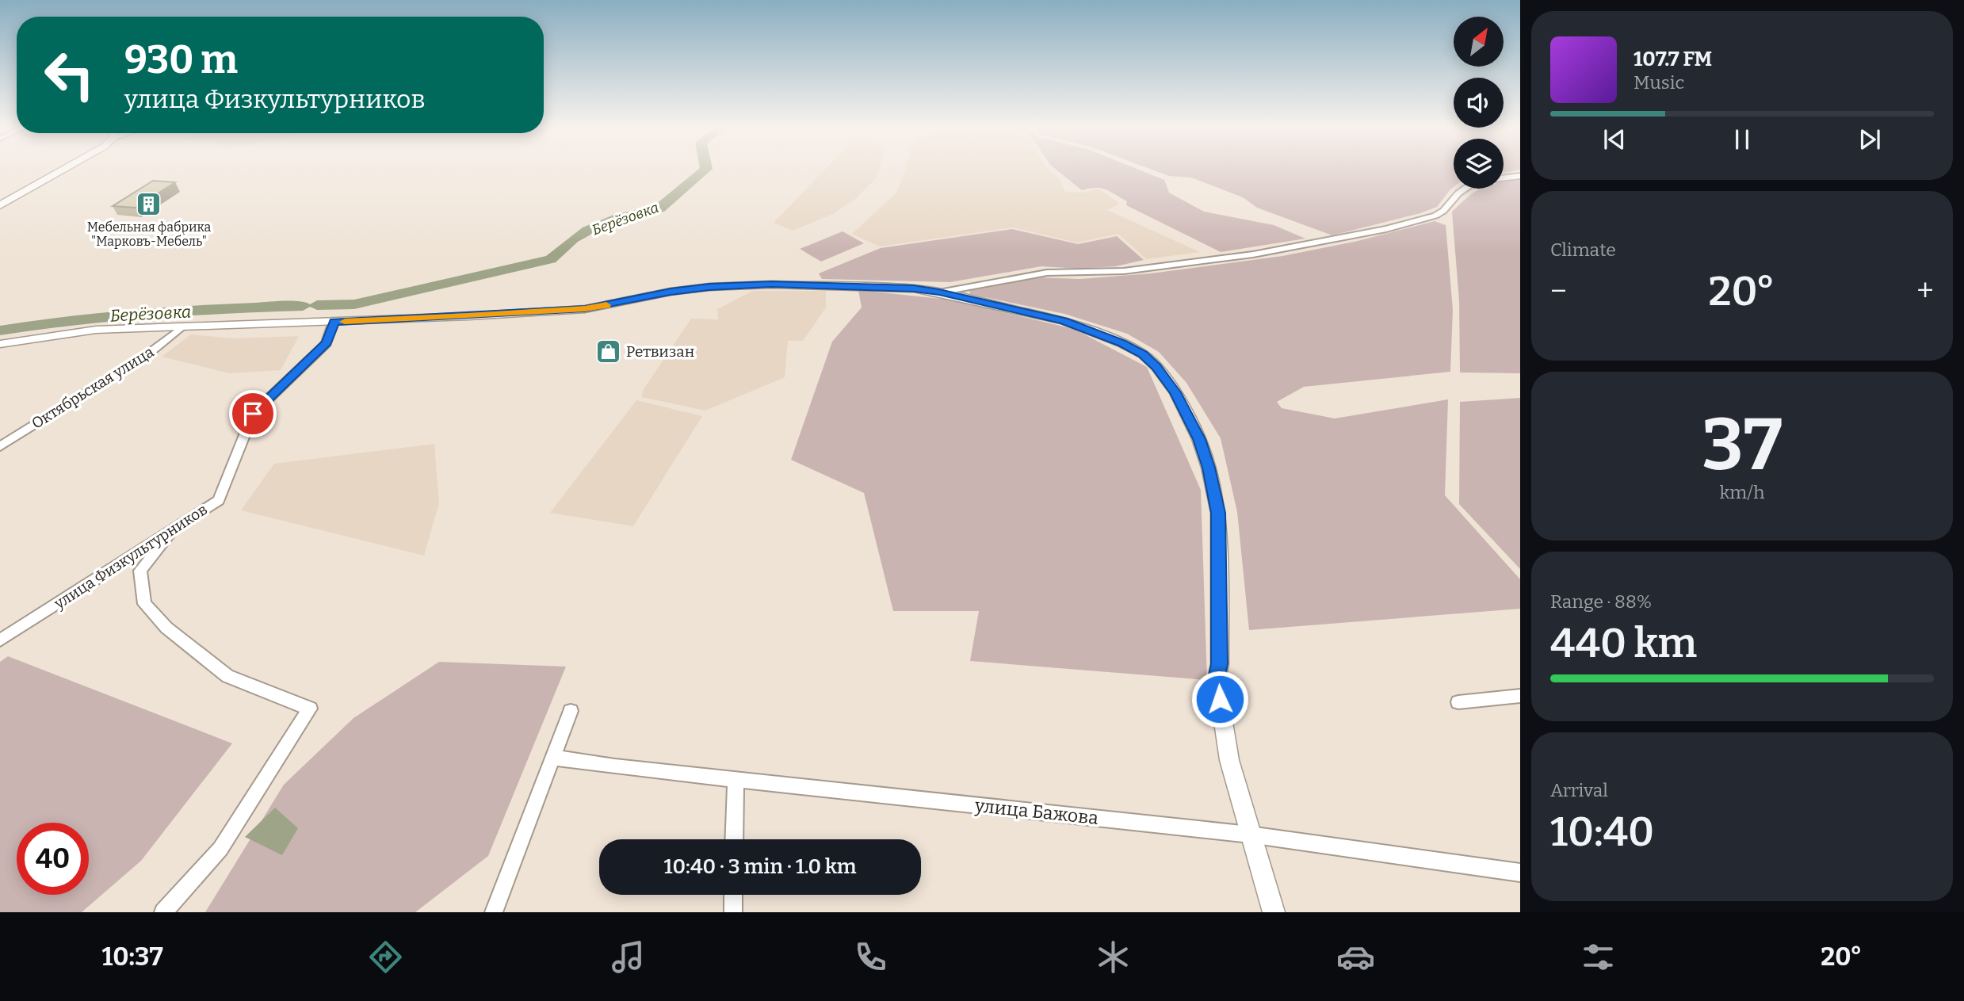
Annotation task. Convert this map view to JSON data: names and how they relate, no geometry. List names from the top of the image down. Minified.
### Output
{"streets":{"street":["Октябрьская улица","улица Физкультурников","улица Бажова"]},"water":["Берёзовка"],"places":{"building":["Мебельная фабрика \"Марковъ-Мебель\""],"shop":["Ретвизан"]},"north":"top right","page":{"turn":["930 m","улица Физкультурников"],"song":["107.7 FM","Music"],"tile":["Climate",["37","km/h"],["Range · 88%","440 km"],["Arrival","10:40"]],"heat":["−","20°","+"],"limit":"40","trip":"10:40 · 3 min · 1.0 km","tabs":["10:37","20°"]}}
